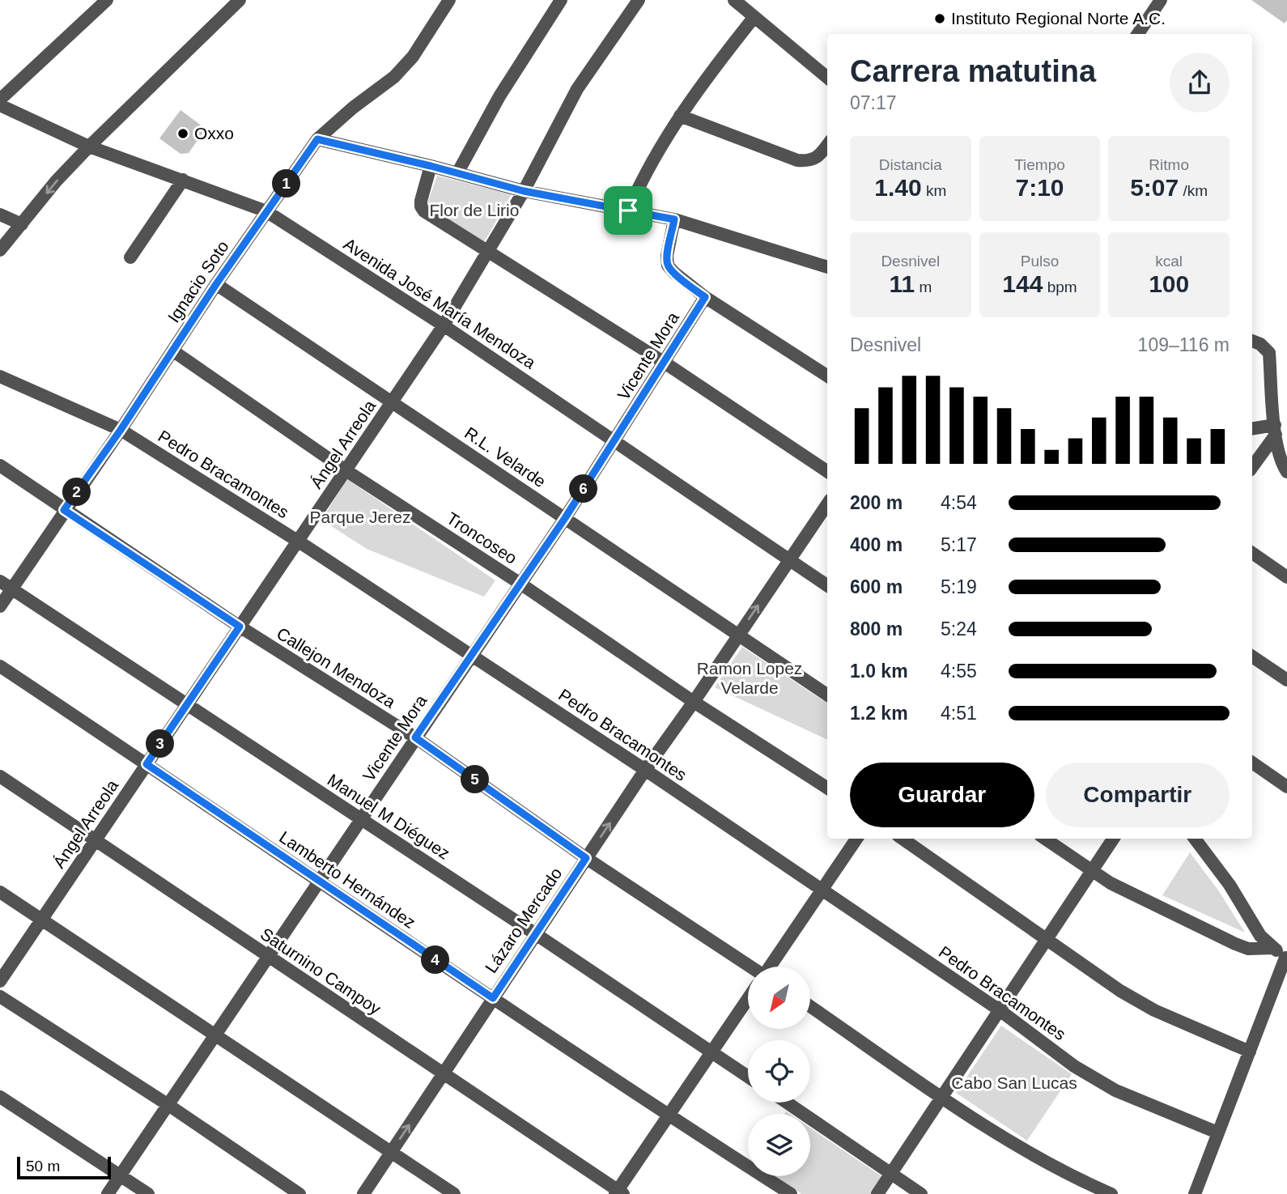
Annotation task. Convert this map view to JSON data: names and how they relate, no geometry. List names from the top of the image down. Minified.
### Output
{"streets":{"street":["Ignacio Soto","Avenida José María Mendoza","Vicente Mora","Ángel Arreola","R.L. Velarde","Pedro Bracamontes","Troncoseo","Callejon Mendoza","Manuel M Diéguez","Lamberto Hernández","Lázaro Mercado","Saturnino Campoy"]},"crossings":[["Ignacio Soto","Avenida José María Mendoza"],["Ignacio Soto","R.L. Velarde"],["Ignacio Soto","Pedro Bracamontes"],["Ignacio Soto","Troncoseo"],["Ignacio Soto","Callejon Mendoza"],["Ignacio Soto","Manuel M Diéguez"],["Avenida José María Mendoza","Vicente Mora"],["Avenida José María Mendoza","Ángel Arreola"],["Avenida José María Mendoza","Lázaro Mercado"],["Vicente Mora","R.L. Velarde"],["Vicente Mora","Pedro Bracamontes"],["Vicente Mora","Troncoseo"],["Vicente Mora","Callejon Mendoza"],["Vicente Mora","Manuel M Diéguez"],["Vicente Mora","Lamberto Hernández"],["Vicente Mora","Saturnino Campoy"],["Ángel Arreola","R.L. Velarde"],["Ángel Arreola","Pedro Bracamontes"],["Ángel Arreola","Troncoseo"],["Ángel Arreola","Callejon Mendoza"],["Ángel Arreola","Manuel M Diéguez"],["Ángel Arreola","Lamberto Hernández"],["Ángel Arreola","Saturnino Campoy"],["R.L. Velarde","Lázaro Mercado"],["Pedro Bracamontes","Lázaro Mercado"],["Troncoseo","Lázaro Mercado"],["Callejon Mendoza","Lázaro Mercado"],["Manuel M Diéguez","Lázaro Mercado"],["Lamberto Hernández","Lázaro Mercado"],["Lázaro Mercado","Saturnino Campoy"]],"one_way":["Lázaro Mercado"],"parks":["Flor de Lirio","Parque Jerez","Ramon Lopez Velarde","Cabo San Lucas"],"places":["Instituto Regional Norte A.C.","Oxxo"],"scale_bar":"50 m","north":"bottom left","page":{"heading":["Carrera matutina","07:17"],"stats":[["Distancia","1.40 km"],["Tiempo","7:10"],["Ritmo","5:07 /km"],["Desnivel","11 m"],["Pulso","144 bpm"],["kcal","100"]],"pins":["1","6","2","3","5","4"],"chart":["Desnivel","109–116 m"],"list":[{"name":"200 m","note":"4:54"},{"name":"400 m","note":"5:17"},{"name":"600 m","note":"5:19"},{"name":"800 m","note":"5:24"},{"name":"1.0 km","note":"4:55"},{"name":"1.2 km","note":"4:51"}],"buttons":["Guardar","Compartir"],"scale":"50 m"}}
